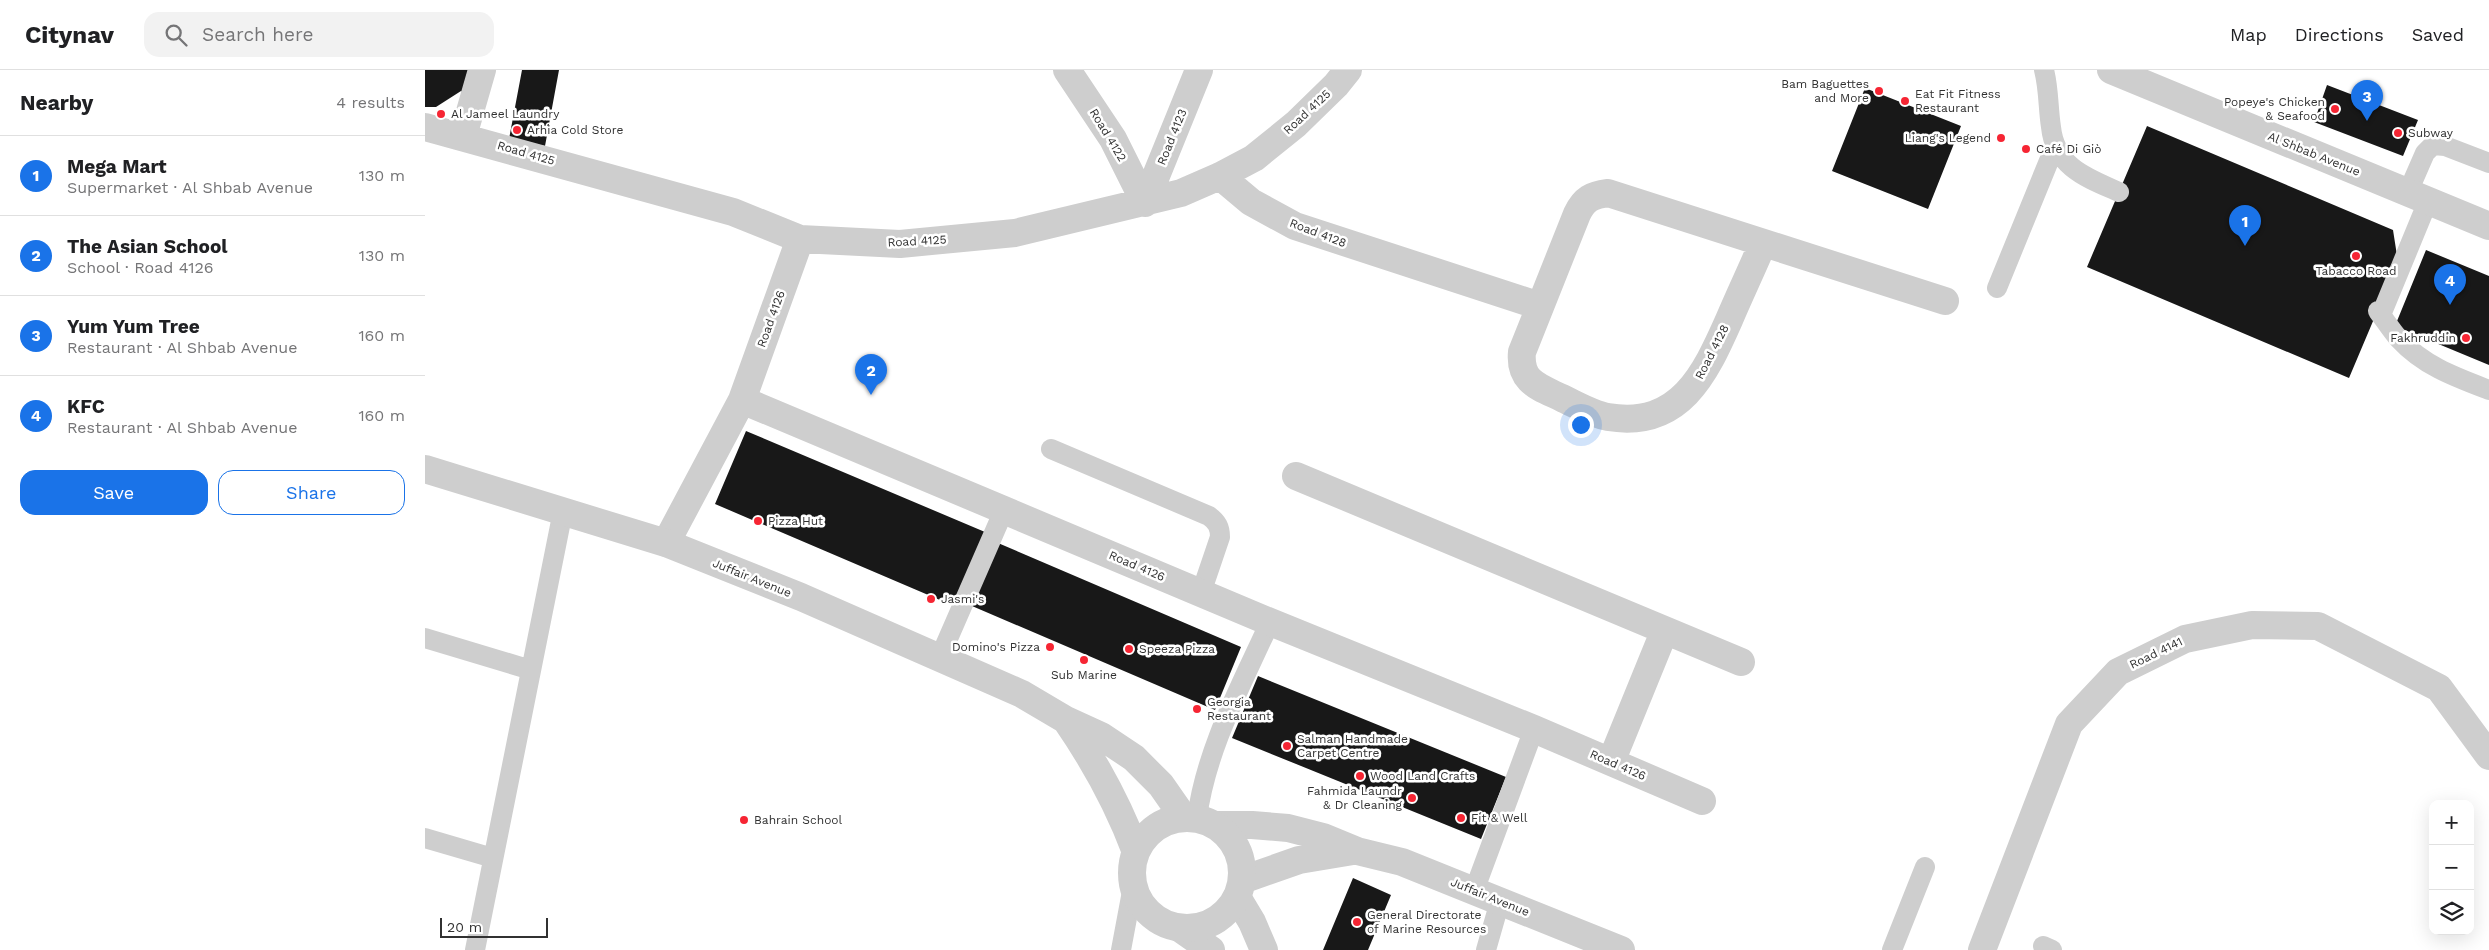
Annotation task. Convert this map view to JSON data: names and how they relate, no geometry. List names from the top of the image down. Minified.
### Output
{"streets":{"street":["Road 4125","Road 4122","Road 4123","Al Shbab Avenue","Road 4128","Road 4126","Juffair Avenue","Road 4141"]},"crossings":[["Road 4125","Road 4122"],["Road 4125","Road 4123"],["Road 4125","Road 4128"],["Road 4125","Road 4126"],["Road 4122","Road 4123"],["Road 4126","Juffair Avenue"]],"places":["Bam Baguettes and More","Eat Fit Fitness Restaurant","Popeye's Chicken & Seafood","Al Jameel Laundry","Arhia Cold Store","Subway","Liang's Legend","Café Di Giò","Tabacco Road","Fakhruddin","Pizza Hut","Jasmi's","Domino's Pizza","Speeza Pizza","Sub Marine","Georgia Restaurant","Salman Handmade Carpet Centre","Wood Land Crafts","Fahmida Laundr & Dr Cleaning","Fit & Well","Bahrain School","General Directorate of Marine Resources"],"scale_bar":"20 m","page":{"header":"Citynav","search":"Search here","nav":["Map","Directions","Saved"],"heading":["Nearby","4 results"],"pins":["3","1","4","2"],"list":[{"mark":"1","name":"Mega Mart","note":"Supermarket · Al Shbab Avenue","value":"130 m"},{"mark":"2","name":"The Asian School","note":"School · Road 4126","value":"130 m"},{"mark":"3","name":"Yum Yum Tree","note":"Restaurant · Al Shbab Avenue","value":"160 m"},{"mark":"4","name":"KFC","note":"Restaurant · Al Shbab Avenue","value":"160 m"}],"buttons":["Save","Share"],"map_buttons":["+","−"],"scale":"20 m"}}
